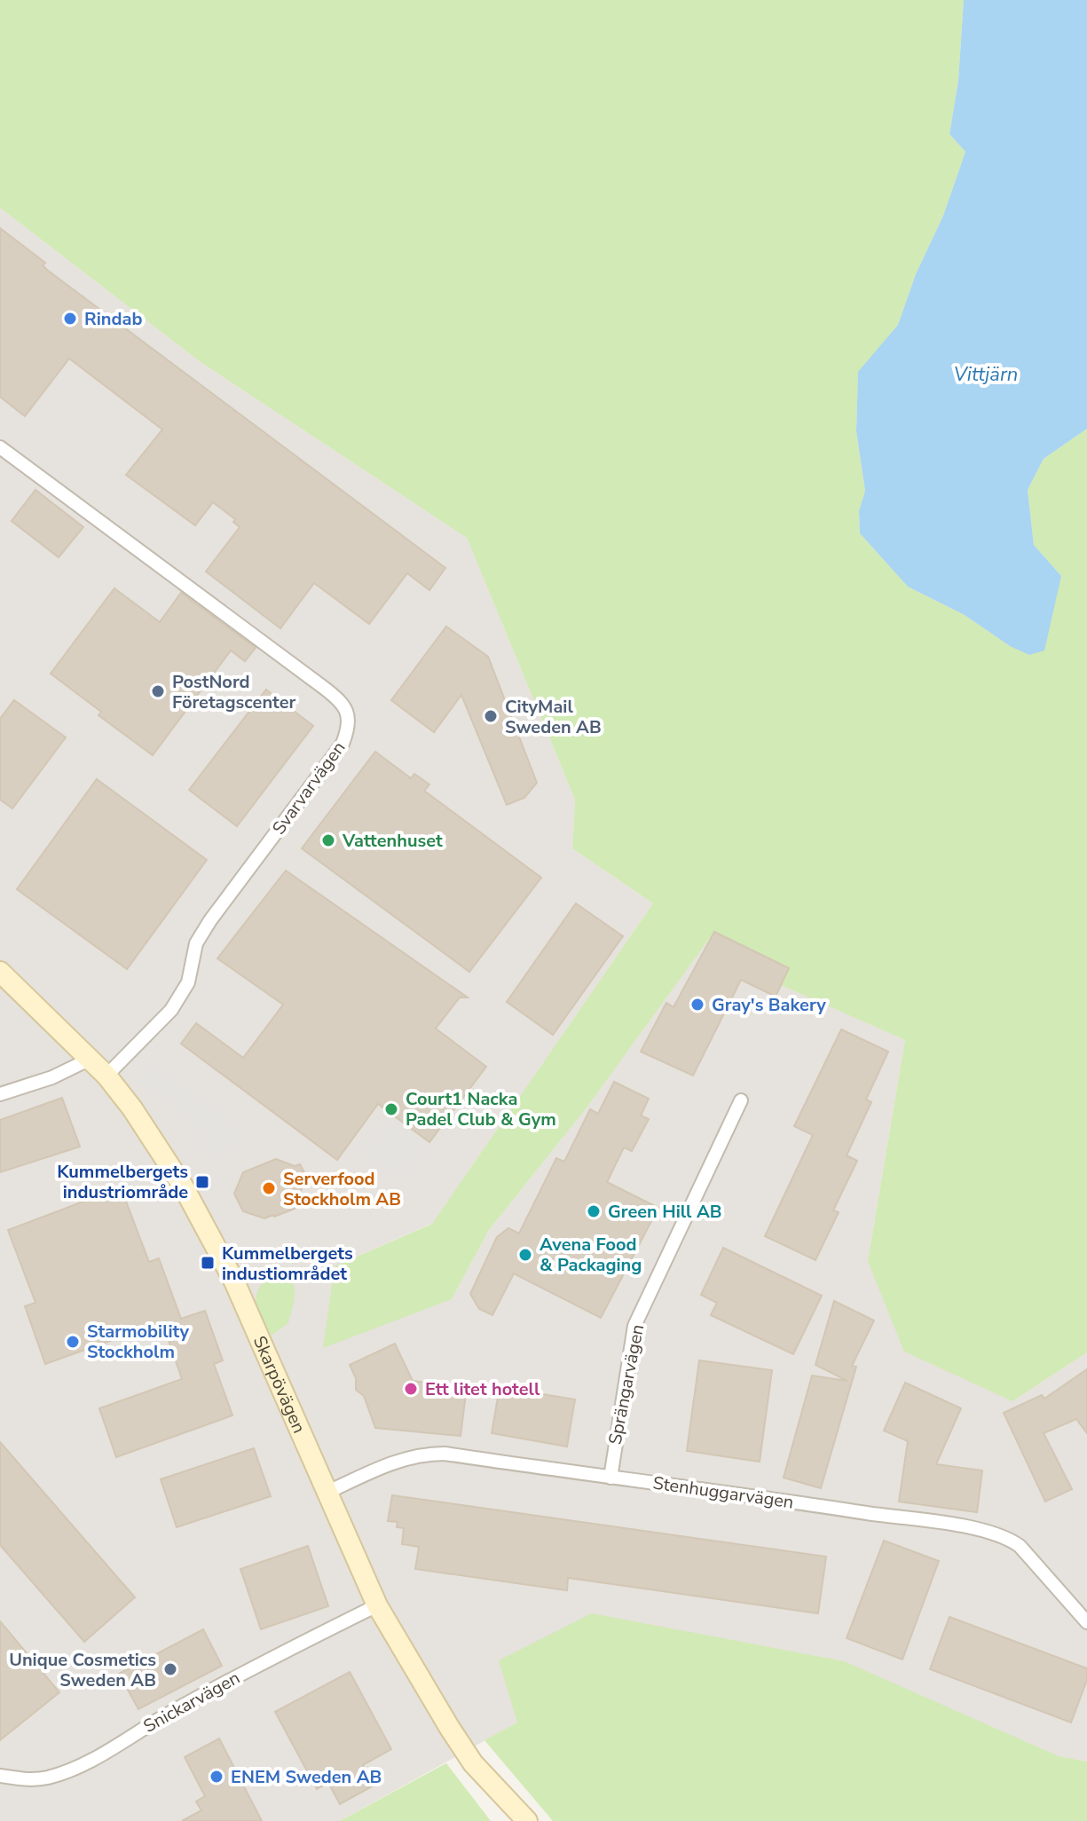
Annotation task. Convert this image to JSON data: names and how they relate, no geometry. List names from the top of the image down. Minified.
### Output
{"streets":{"street":["Svarvarvägen","Skarpövägen","Sprängarvägen","Stenhuggarvägen","Snickarvägen"]},"crossings":[["Svarvarvägen","Skarpövägen"],["Skarpövägen","Stenhuggarvägen"],["Skarpövägen","Snickarvägen"],["Sprängarvägen","Stenhuggarvägen"]],"water":["Vittjärn"],"places":{"other":["Rindab","PostNord Företagscenter","CityMail Sweden AB","Vattenhuset","Gray's Bakery","Court1 Nacka Padel Club & Gym","Serverfood Stockholm AB","Green Hill AB","Avena Food & Packaging","Starmobility Stockholm","Ett litet hotell","Unique Cosmetics Sweden AB","ENEM Sweden AB"],"transit":["Kummelbergets industriområde","Kummelbergets industiområdet"]}}
